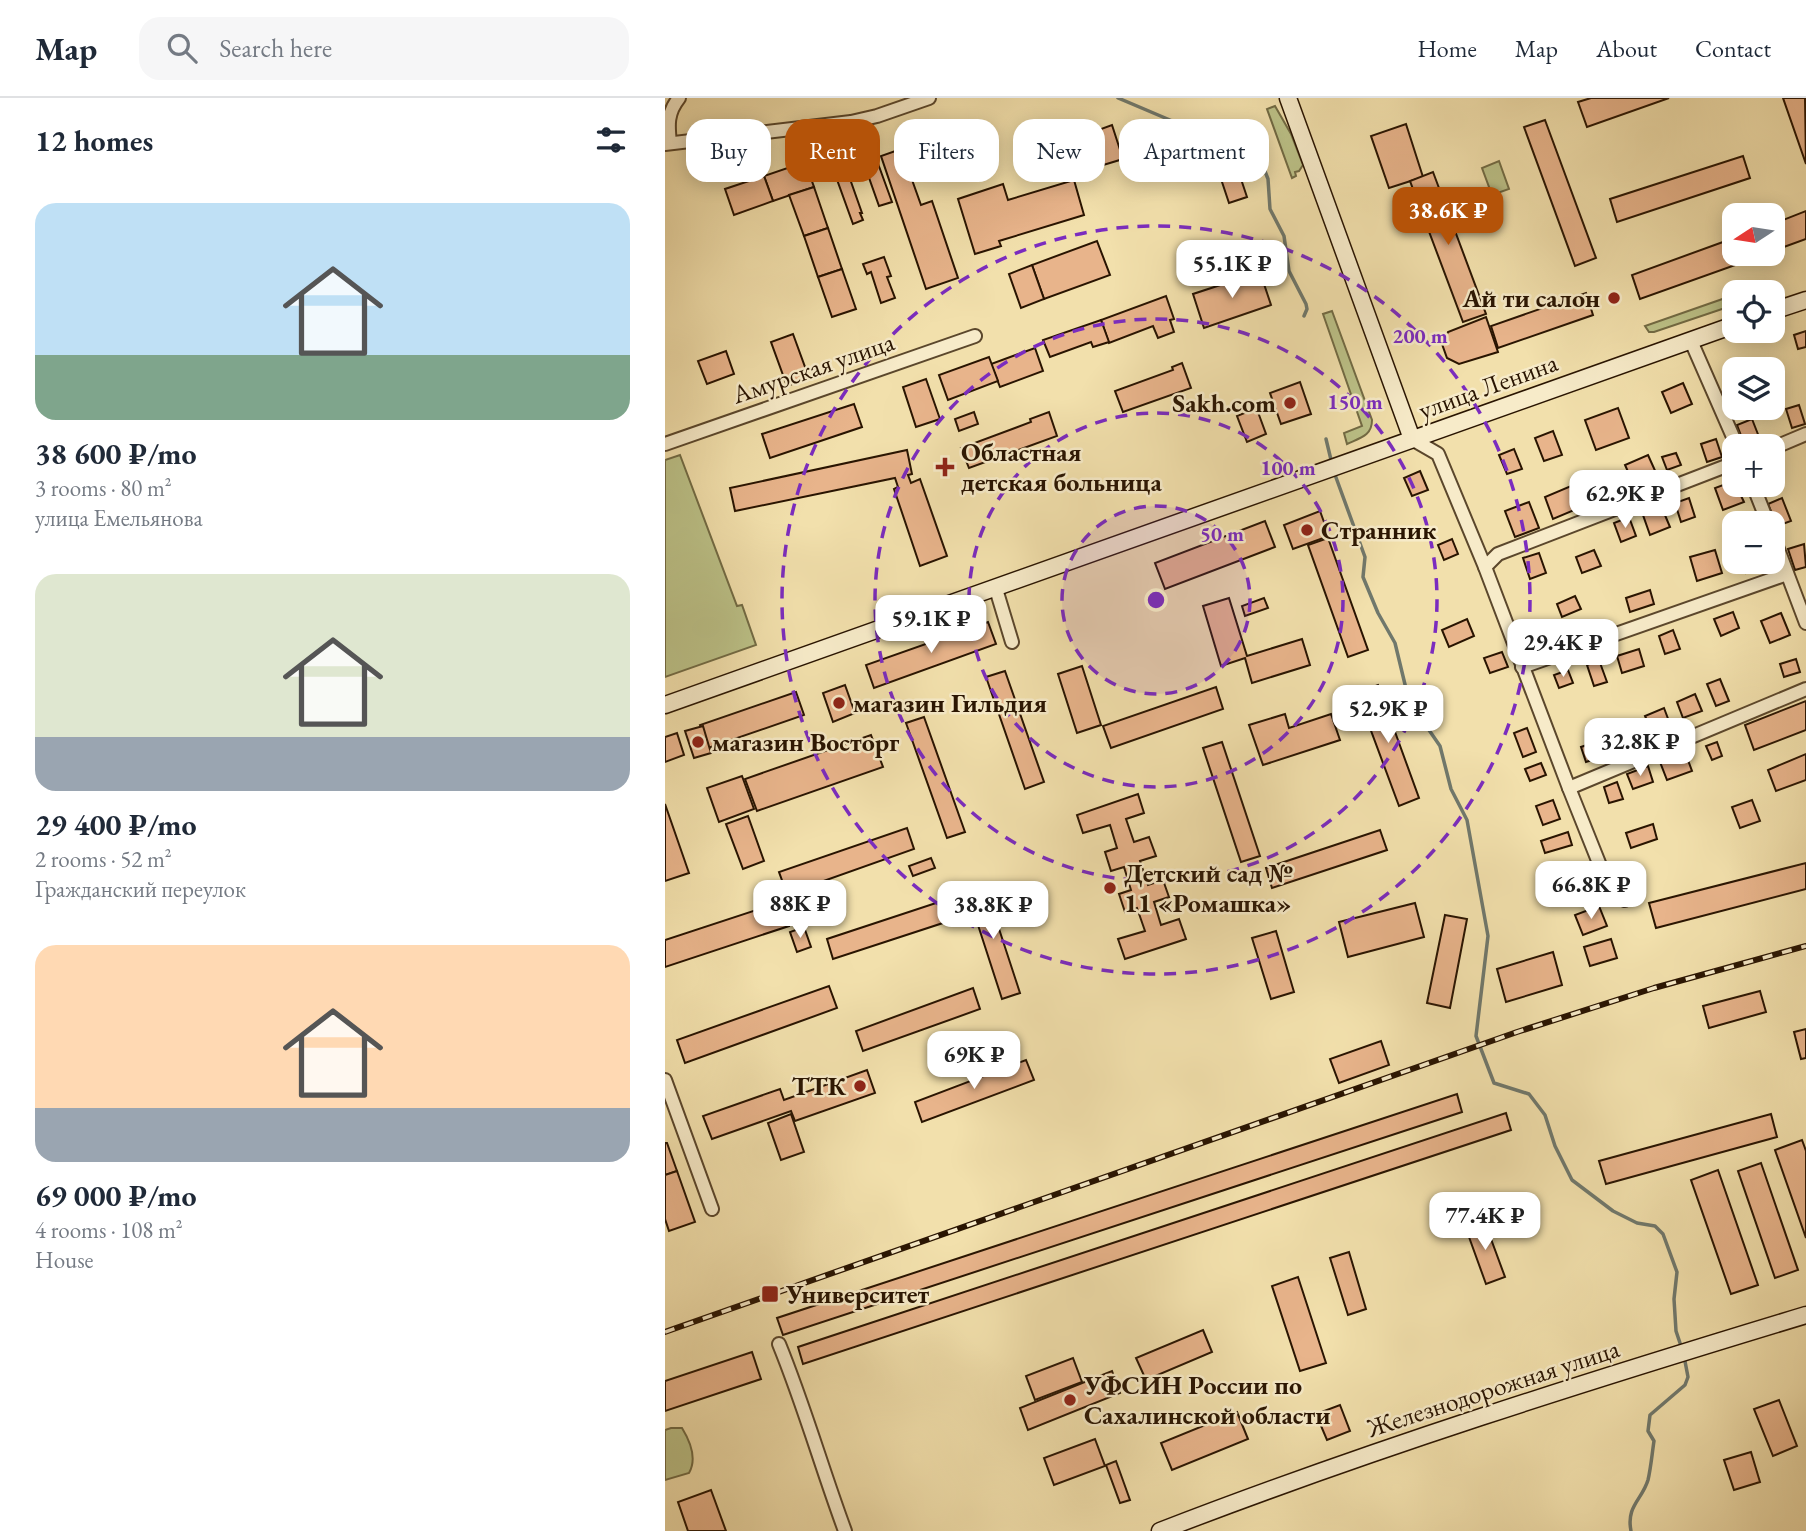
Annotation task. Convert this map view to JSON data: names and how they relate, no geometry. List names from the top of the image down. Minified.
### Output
{"streets":{"main road":["улица Ленина","Железнодорожная улица"],"street":["Амурская улица"]},"places":{"other":["Ай ти салон","Sakh.com","Странник","магазин Гильдия","магазин Восторг","Детский сад № 11 «Ромашка»","ТТК","УФСИН России по Сахалинской области"],"health":["Областная детская больница"],"transit":["Университет"]},"north":"left","page":{"header":"Map","search":"Search here","nav":["Home","Map","About","Contact"],"heading":"12 homes","chip":["Buy","Rent","Filters","New","Apartment"],"list":[{"name":"38 600 ₽/mo","note":"3 rooms · 80 m² · улица Емельянова"},{"name":"29 400 ₽/mo","note":"2 rooms · 52 m² · Гражданский переулок"},{"name":"69 000 ₽/mo","note":"4 rooms · 108 m² · House"}],"price":["38.6K ₽","55.1K ₽","62.9K ₽","59.1K ₽","29.4K ₽","52.9K ₽","32.8K ₽","66.8K ₽","88K ₽","38.8K ₽","69K ₽","77.4K ₽"],"map_buttons":["+","−"]},"rings":["200 m","150 m","100 m","50 m"]}
